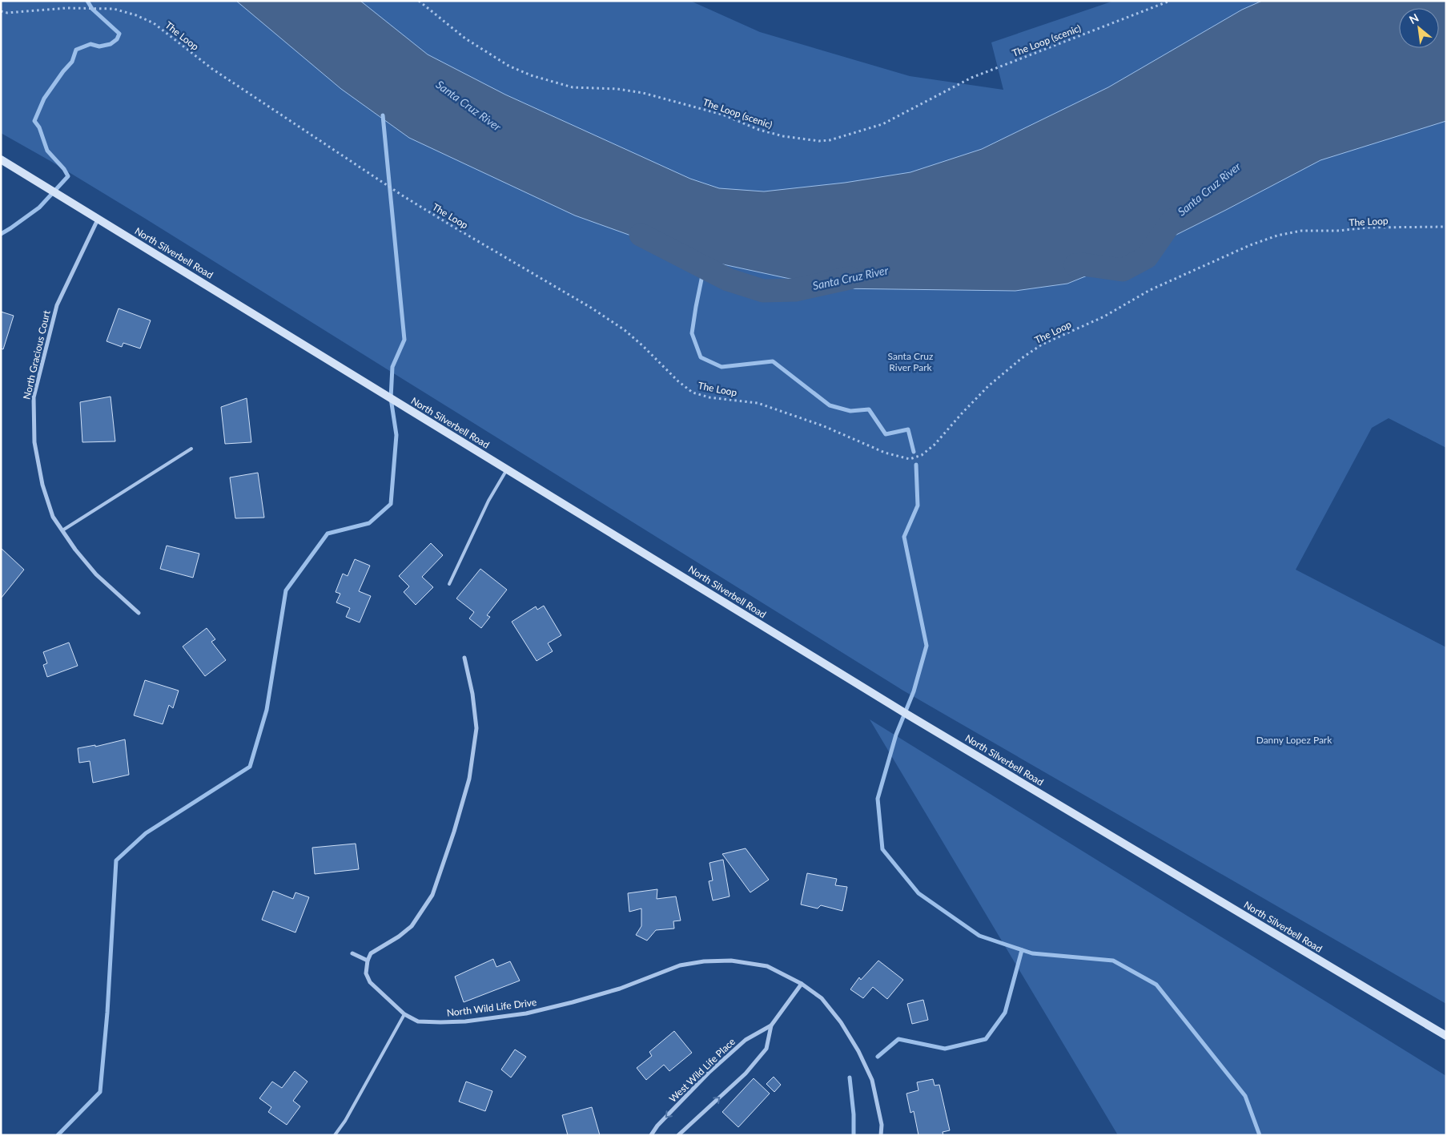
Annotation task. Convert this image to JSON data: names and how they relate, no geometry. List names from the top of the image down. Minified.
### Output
{"streets":{"main road":["North Silverbell Road"],"street":["North Gracious Court","North Wild Life Drive","West Wild Life Place"],"path":["The Loop","The Loop (scenic)"]},"crossings":[["North Silverbell Road","North Gracious Court"],["North Wild Life Drive","West Wild Life Place"]],"water":["Santa Cruz River"],"parks":["Santa Cruz River Park","Danny Lopez Park"],"north":"top left"}
